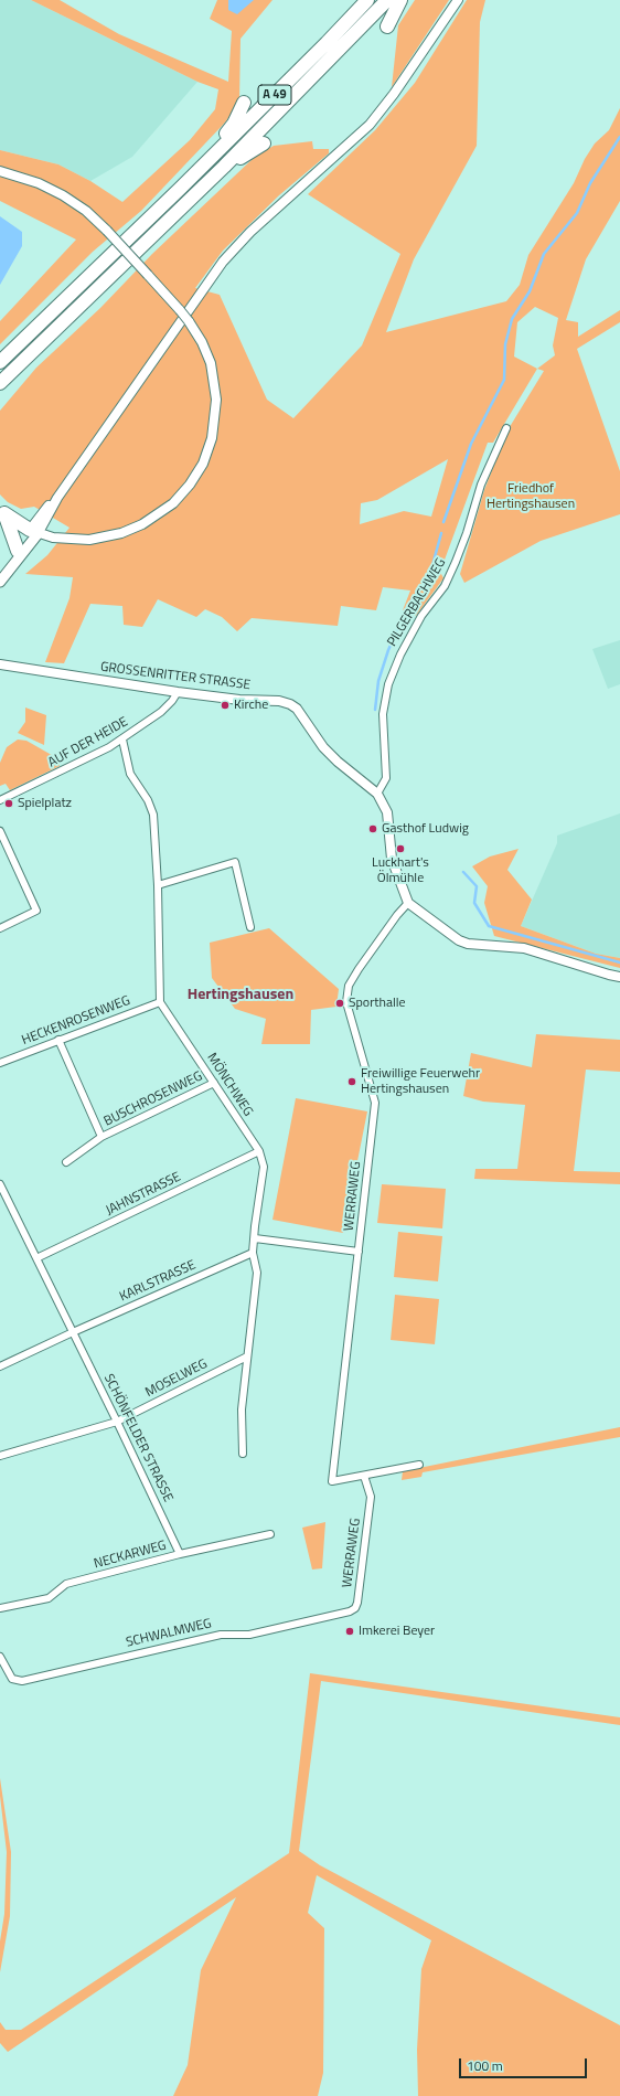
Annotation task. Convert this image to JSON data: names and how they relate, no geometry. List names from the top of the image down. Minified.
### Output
{"streets":{"highway":["A 49"],"street":["PILGERBACHWEG","GROSSENRITTER STRASSE","AUF DER HEIDE","HECKENROSENWEG","MÖNCHWEG","BUSCHROSENWEG","JAHNSTRASSE","WERRAWEG","KARLSTRASSE","MOSELWEG","SCHÖNFELDER STRASSE","NECKARWEG","SCHWALMWEG"]},"crossings":[["PILGERBACHWEG","GROSSENRITTER STRASSE"],["GROSSENRITTER STRASSE","AUF DER HEIDE"],["GROSSENRITTER STRASSE","WERRAWEG"],["HECKENROSENWEG","MÖNCHWEG"],["HECKENROSENWEG","BUSCHROSENWEG"],["MÖNCHWEG","BUSCHROSENWEG"],["MÖNCHWEG","JAHNSTRASSE"],["MÖNCHWEG","KARLSTRASSE"],["MÖNCHWEG","MOSELWEG"],["JAHNSTRASSE","SCHÖNFELDER STRASSE"],["WERRAWEG","SCHWALMWEG"],["KARLSTRASSE","SCHÖNFELDER STRASSE"],["MOSELWEG","SCHÖNFELDER STRASSE"],["SCHÖNFELDER STRASSE","NECKARWEG"]],"districts":["Hertingshausen"],"parks":["Friedhof Hertingshausen"],"places":["Kirche","Spielplatz","Gasthof Ludwig","Luckhart's Ölmühle","Sporthalle","Freiwillige Feuerwehr Hertingshausen","Imkerei Beyer"],"scale_bar":"100 m"}
